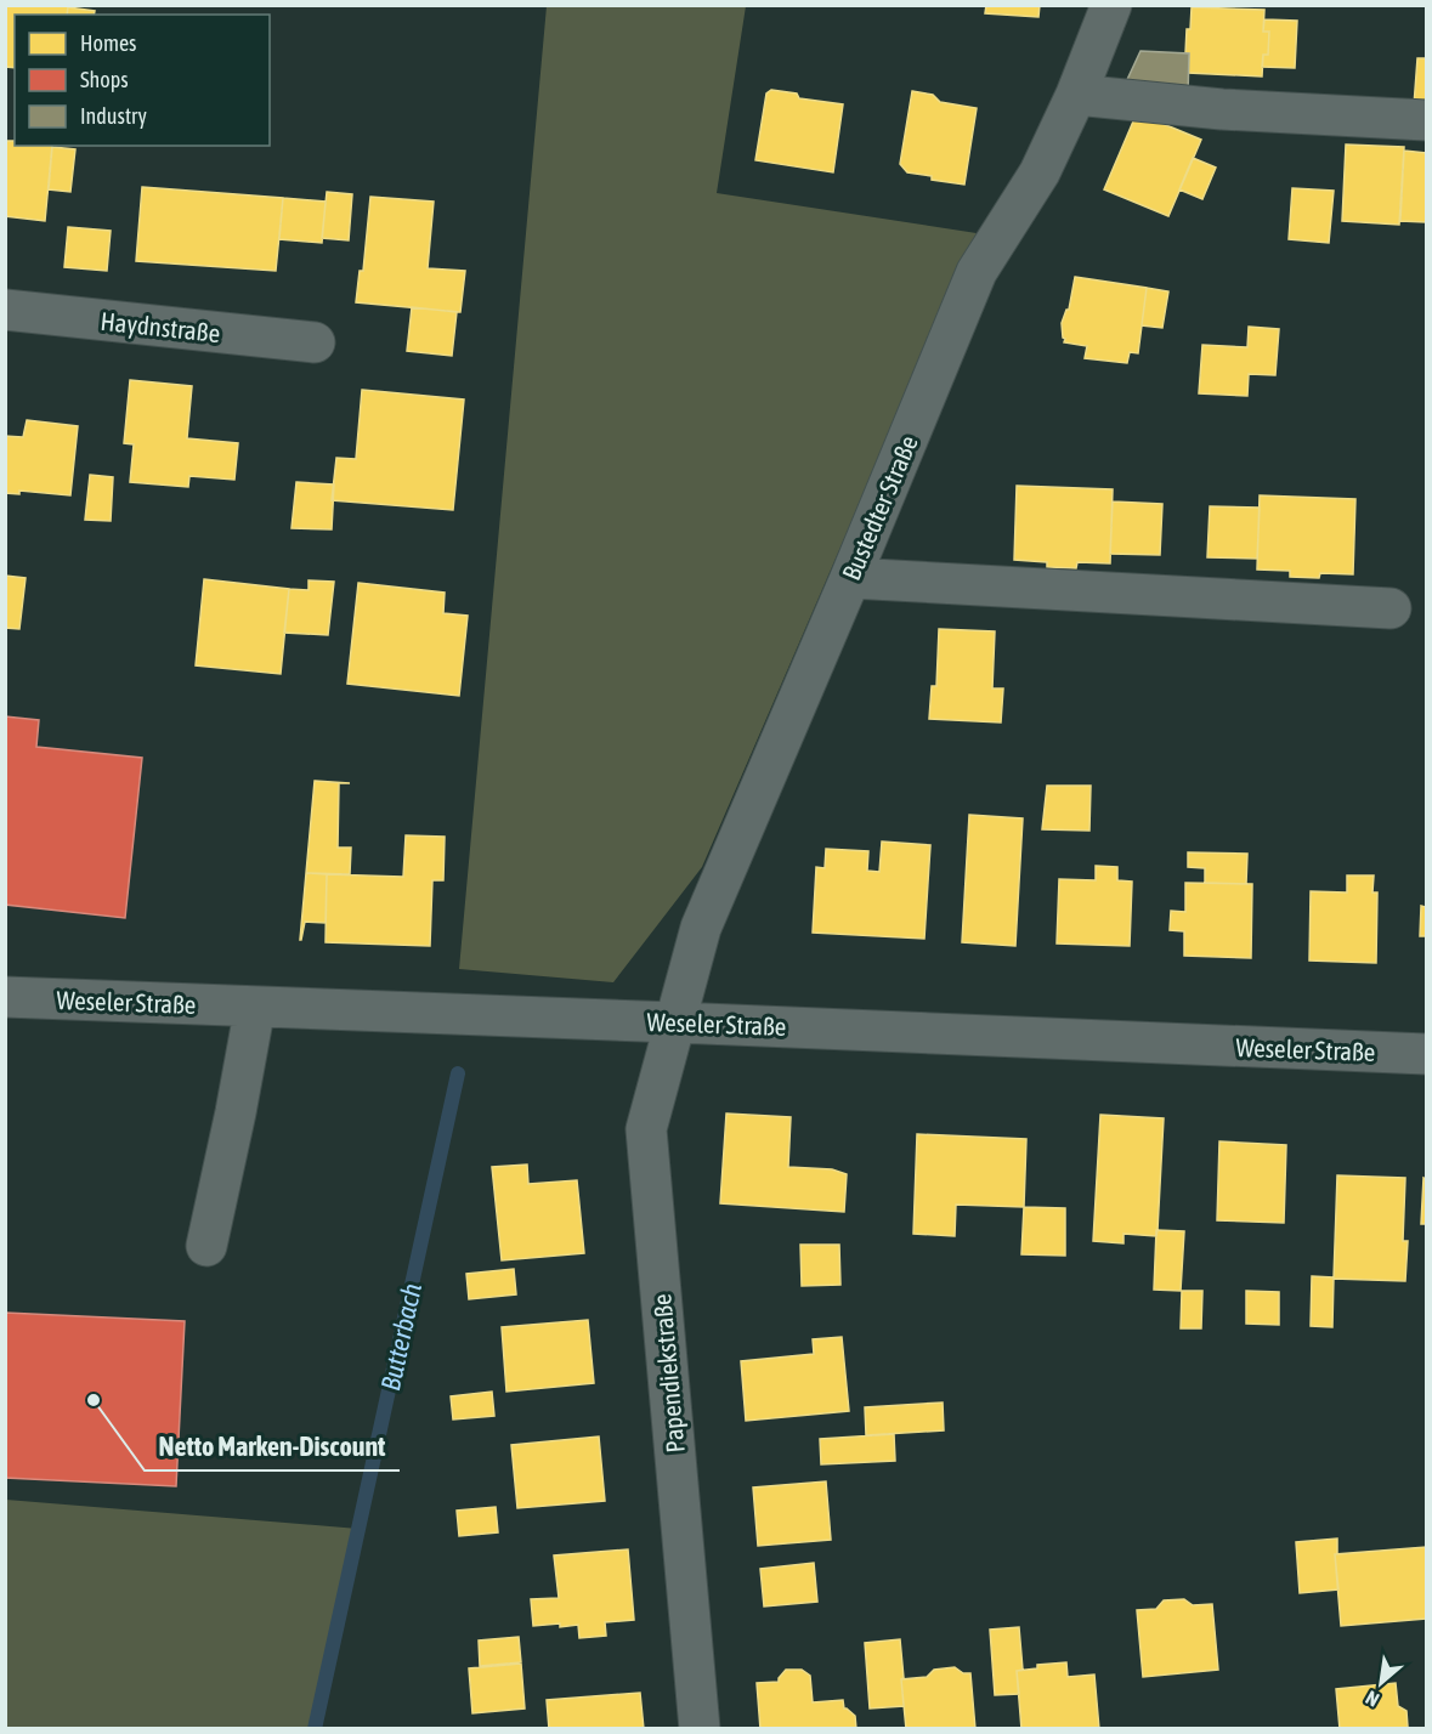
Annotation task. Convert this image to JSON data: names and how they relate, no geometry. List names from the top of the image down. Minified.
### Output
{"streets":{"street":["Haydnstraße","Bustedter Straße","Weseler Straße","Papendiekstraße"]},"crossings":[["Bustedter Straße","Weseler Straße"],["Bustedter Straße","Papendiekstraße"],["Weseler Straße","Papendiekstraße"]],"water":["Butterbach"],"places":["Netto Marken-Discount"],"legend":["Homes","Shops","Industry"],"north":"bottom left"}
